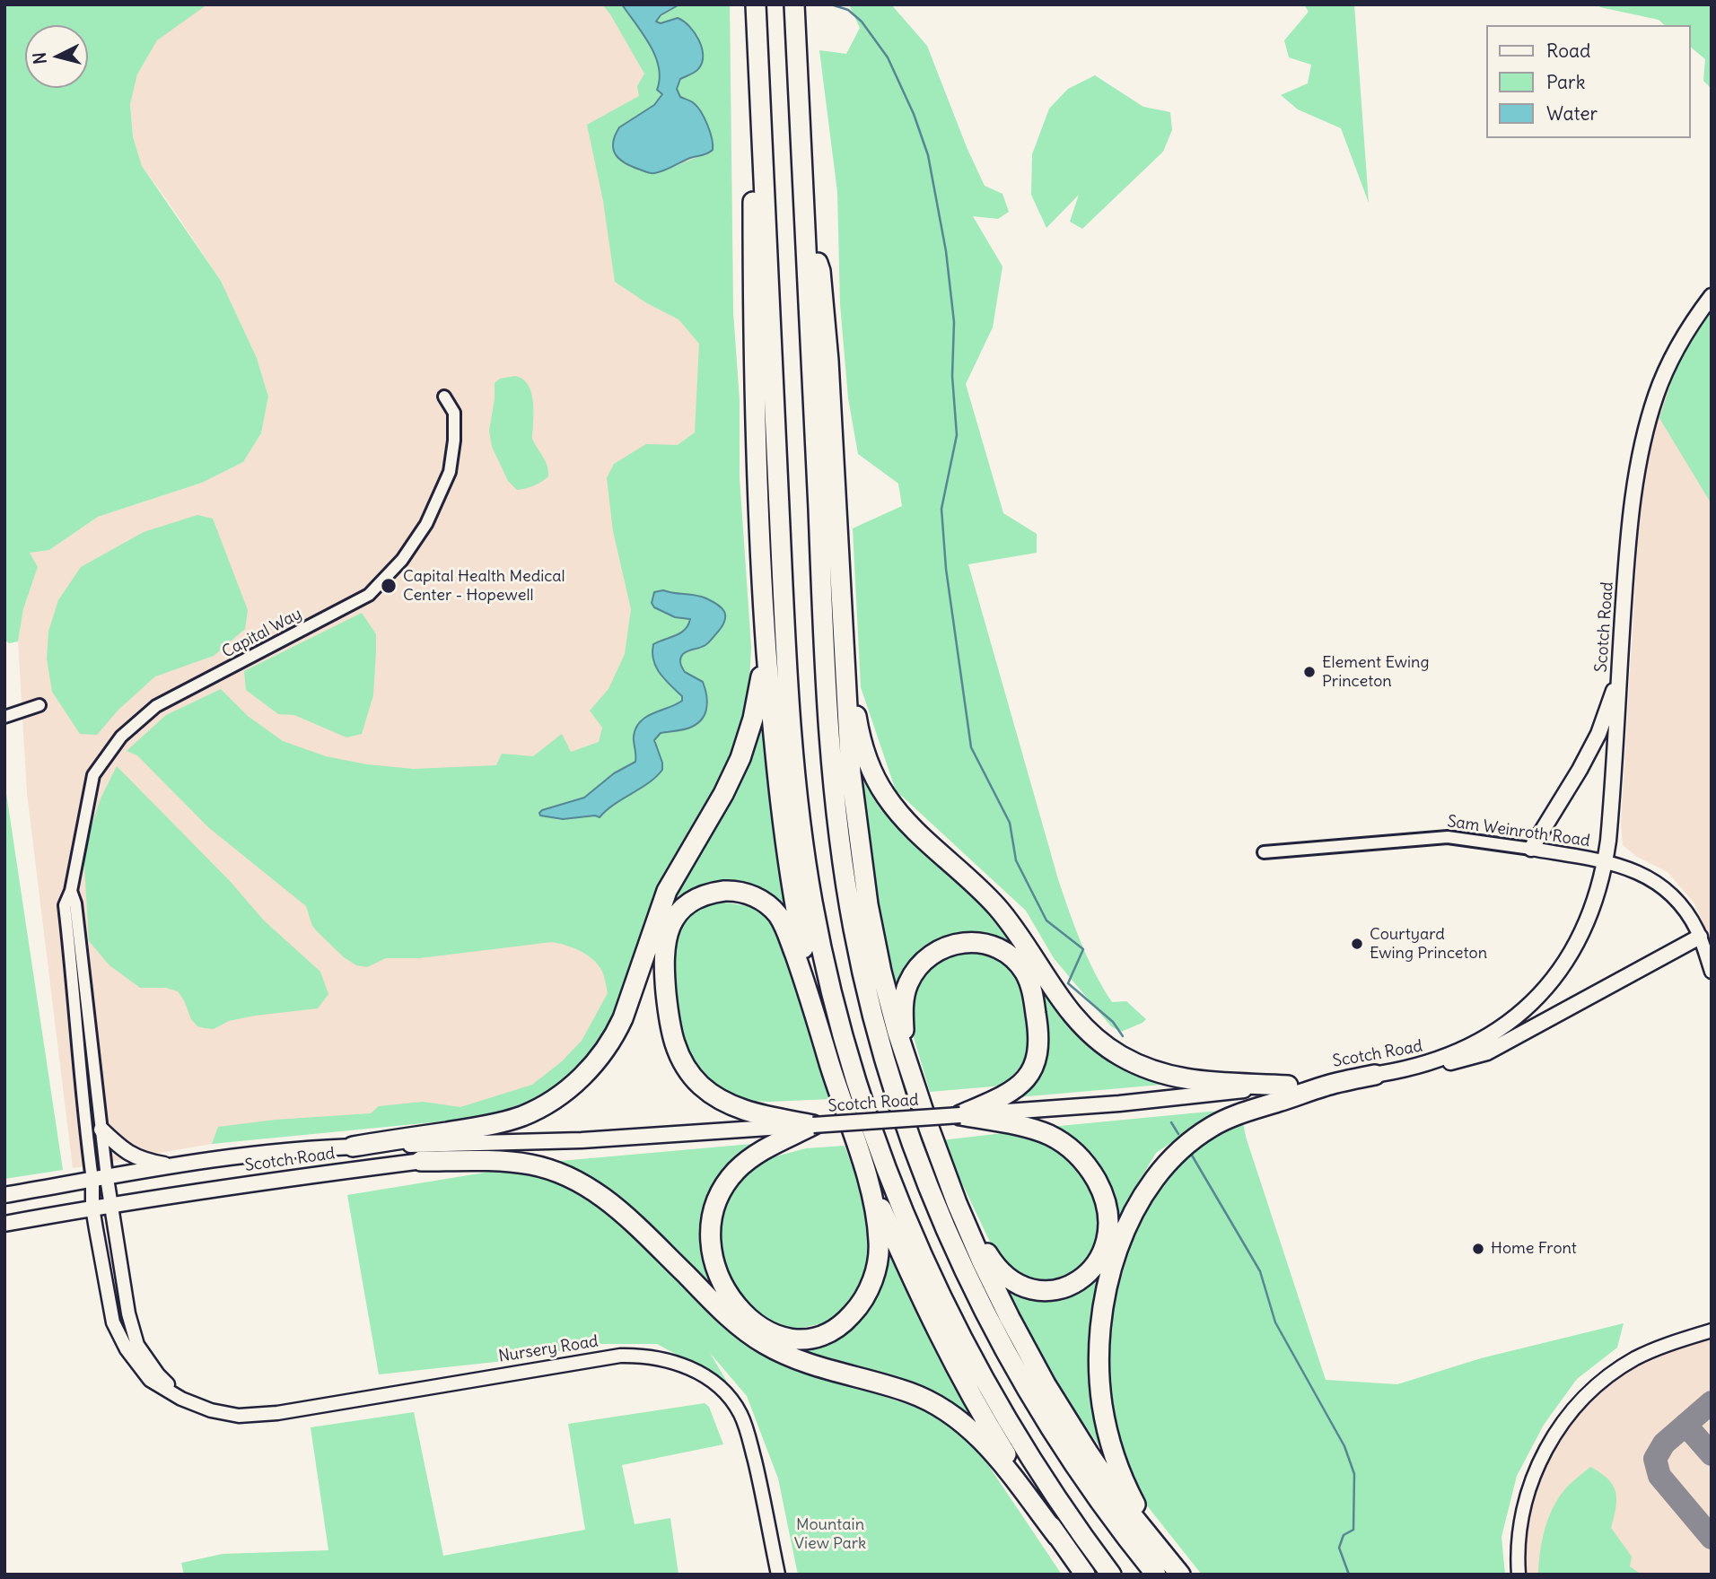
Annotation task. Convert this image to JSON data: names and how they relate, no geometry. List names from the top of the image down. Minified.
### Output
{"streets":{"main road":["Scotch Road"],"street":["Capital Way","Sam Weinroth Road","Nursery Road"]},"crossings":[["Scotch Road","Capital Way"],["Scotch Road","Sam Weinroth Road"],["Scotch Road","Nursery Road"],["Capital Way","Nursery Road"]],"parks":["Mountain View Park"],"places":["Capital Health Medical Center - Hopewell","Element Ewing Princeton","Courtyard Ewing Princeton","Home Front"],"legend":["Road","Park","Water"],"north":"left"}
